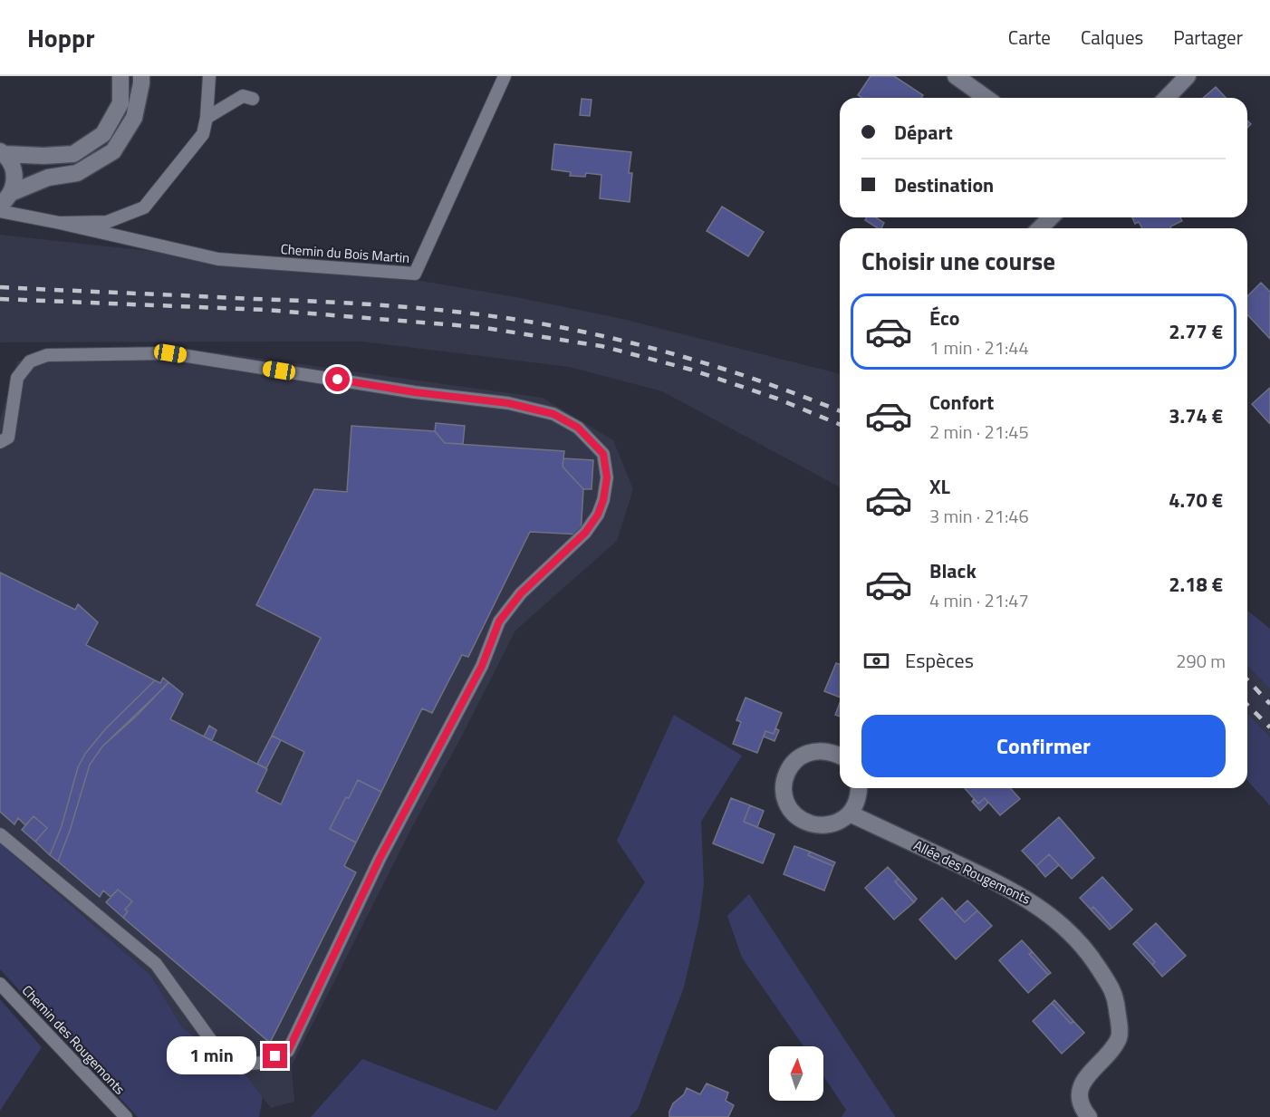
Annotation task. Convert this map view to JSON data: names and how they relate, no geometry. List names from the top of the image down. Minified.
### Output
{"streets":{"street":["Allée des Rougemonts"],"lane":["Chemin du Bois Martin","Chemin des Rougemonts"]},"north":"top","page":{"header":"Hoppr","nav":["Carte","Calques","Partager"],"banner":["Départ","Destination"],"heading":"Choisir une course","list":[{"name":"Éco","note":"1 min · 21:44","value":"2.77 €"},{"name":"Confort","note":"2 min · 21:45","value":"3.74 €"},{"name":"XL","note":"3 min · 21:46","value":"4.70 €"},{"name":"Black","note":"4 min · 21:47","value":"2.18 €"}],"pay":["Espèces","290 m"],"buttons":"Confirmer","bubble":"1 min"}}
